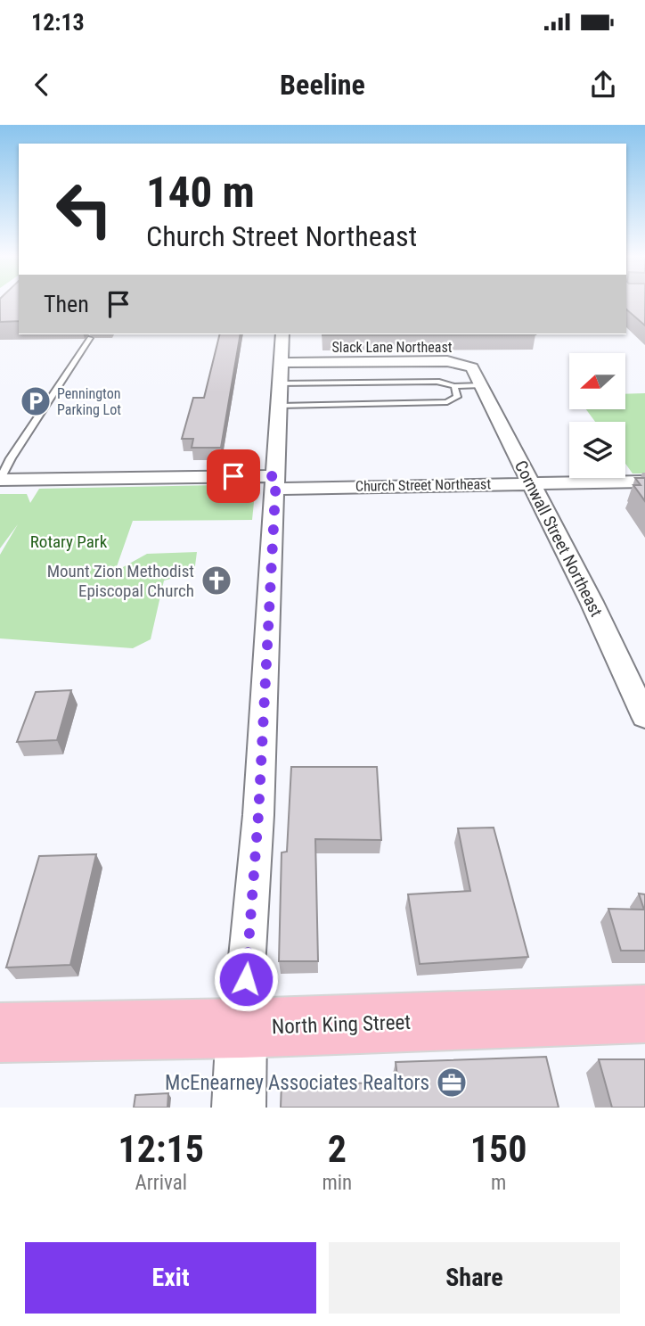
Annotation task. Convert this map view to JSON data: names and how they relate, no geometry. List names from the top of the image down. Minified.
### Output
{"streets":{"main road":["North King Street"],"street":["Slack Lane Northeast","Church Street Northeast","Cornwall Street Northeast"]},"crossings":[["Slack Lane Northeast","Cornwall Street Northeast"],["Church Street Northeast","Cornwall Street Northeast"]],"parks":["Rotary Park"],"places":{"parking":["Pennington Parking Lot"],"church":["Mount Zion Methodist Episcopal Church"],"office":["McEnearney Associates Realtors"]},"north":"left","page":{"status":"12:13","header":"Beeline","turn":["140 m","Church Street Northeast"],"then":"Then","eta":["12:15","Arrival","2","min","150","m"],"buttons":["Exit","Share"]}}
